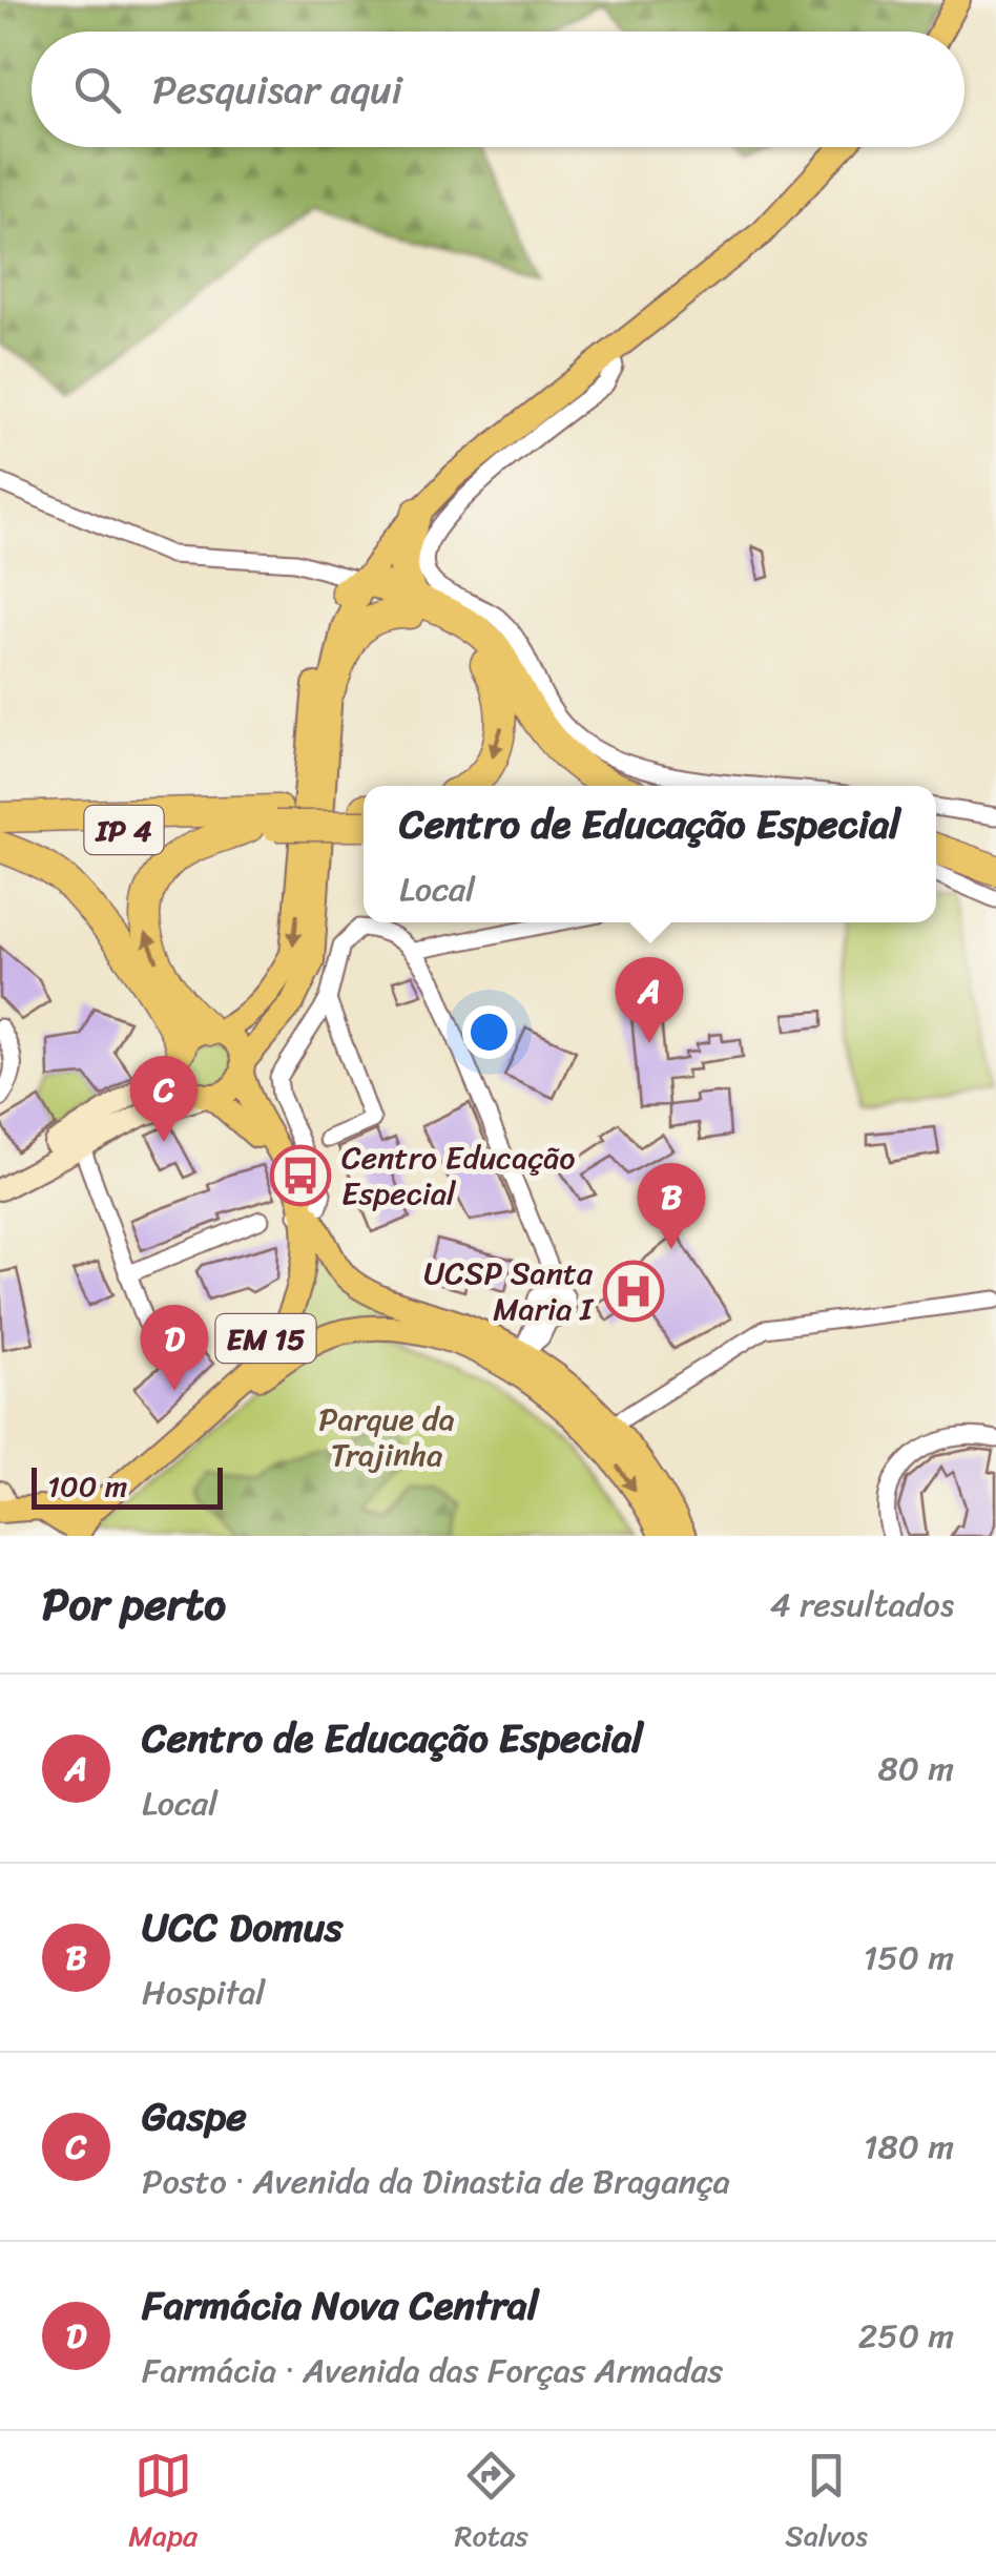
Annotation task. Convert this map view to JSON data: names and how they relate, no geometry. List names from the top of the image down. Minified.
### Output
{"streets":{"highway":["IP 4"],"main road":["EM 15"]},"parks":["Parque da Trajinha"],"places":{"bus stop":["Centro Educação Especial"],"hospital":["UCSP Santa Maria I"]},"scale_bar":"100 m","page":{"search":"Pesquisar aqui","popup":["Centro de Educação Especial","Local"],"pins":["A","C","B","D"],"scale":"100 m","heading":["Por perto","4 resultados"],"list":[{"mark":"A","name":"Centro de Educação Especial","note":"Local","value":"80 m"},{"mark":"B","name":"UCC Domus","note":"Hospital","value":"150 m"},{"mark":"C","name":"Gaspe","note":"Posto · Avenida da Dinastia de Bragança","value":"180 m"},{"mark":"D","name":"Farmácia Nova Central","note":"Farmácia · Avenida das Forças Armadas","value":"250 m"}],"nav":["Mapa","Rotas","Salvos"]}}
